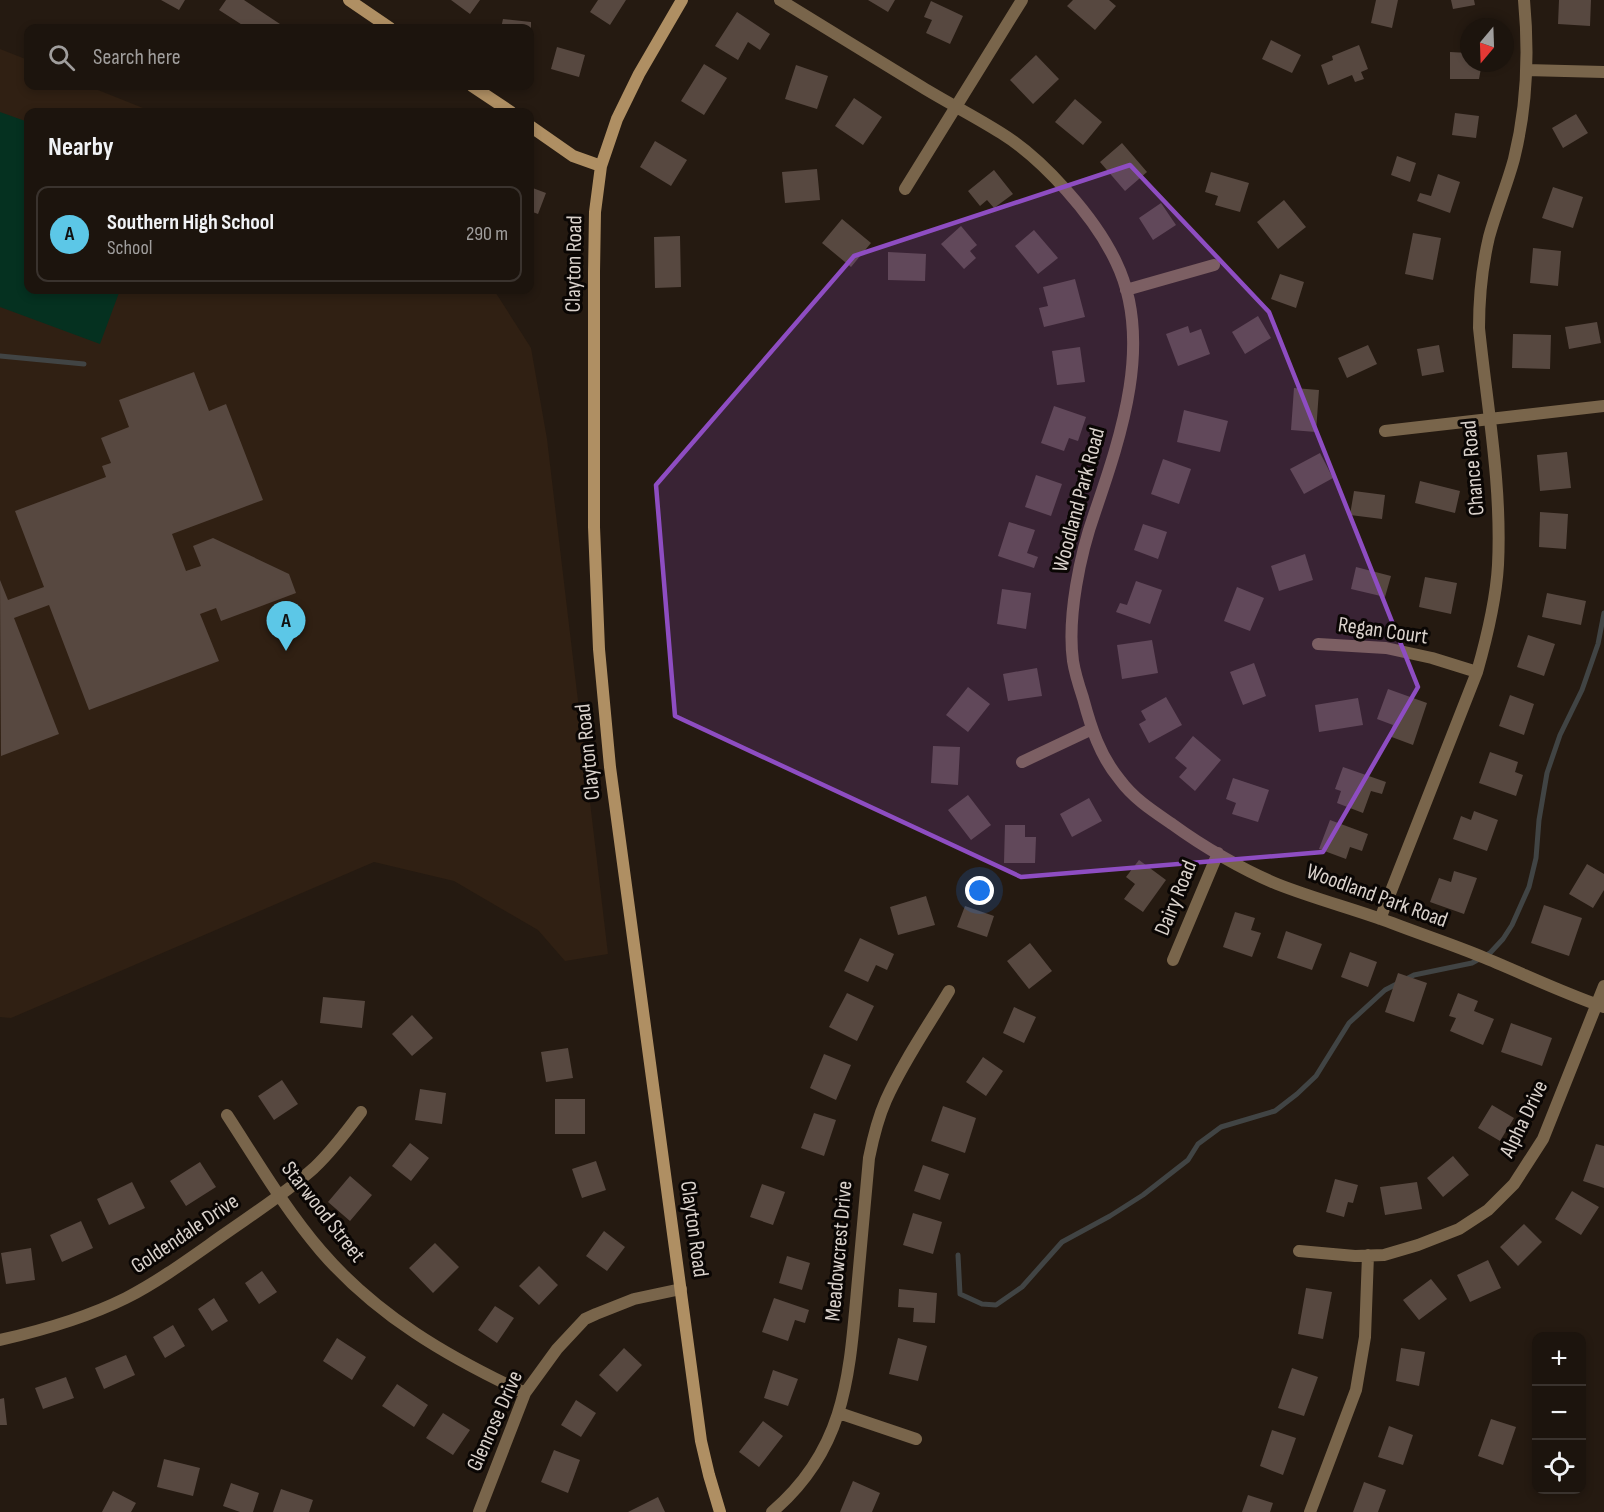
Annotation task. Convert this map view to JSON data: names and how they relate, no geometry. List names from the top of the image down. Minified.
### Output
{"streets":{"street":["Clayton Road","Chance Road","Woodland Park Road","Regan Court","Dairy Road","Alpha Drive","Starwood Street","Goldendale Drive","Meadowcrest Drive","Glenrose Drive"]},"crossings":[["Clayton Road","Glenrose Drive"],["Chance Road","Woodland Park Road"],["Chance Road","Regan Court"],["Woodland Park Road","Dairy Road"],["Woodland Park Road","Alpha Drive"],["Starwood Street","Goldendale Drive"],["Starwood Street","Glenrose Drive"]],"north":"bottom","page":{"search":"Search here","heading":"Nearby","list":[{"mark":"A","name":"Southern High School","note":"School","value":"290 m"}],"pins":"A","map_buttons":["+","−"]}}
